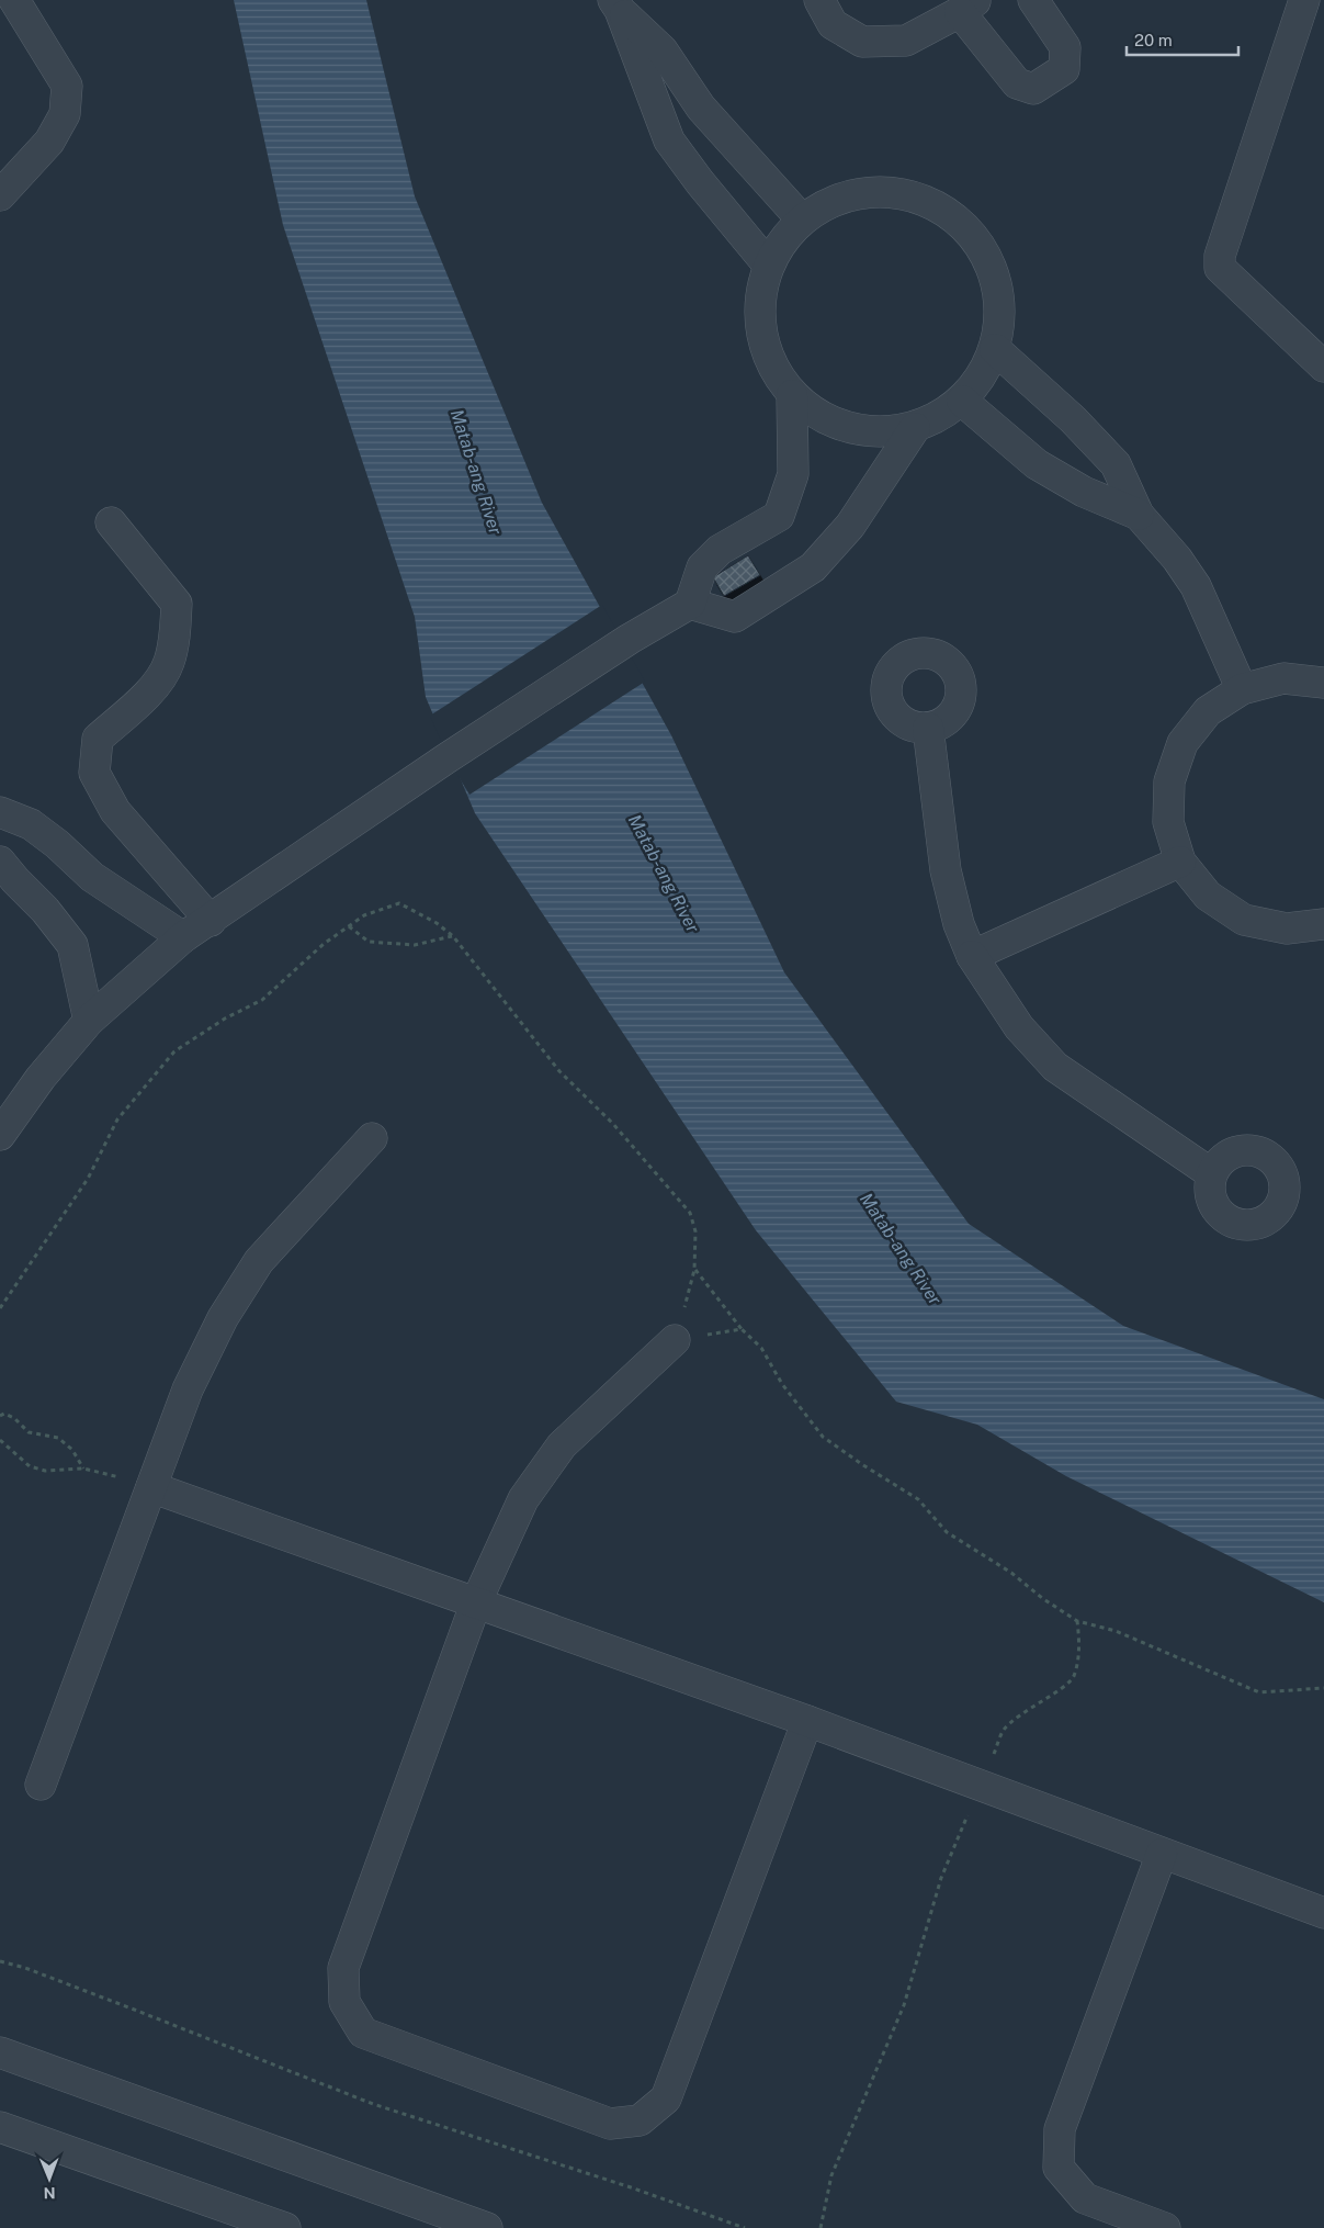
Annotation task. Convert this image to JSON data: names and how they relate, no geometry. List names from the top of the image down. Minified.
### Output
{"water":["Matab-ang River"],"scale_bar":"20 m","north":"bottom"}
